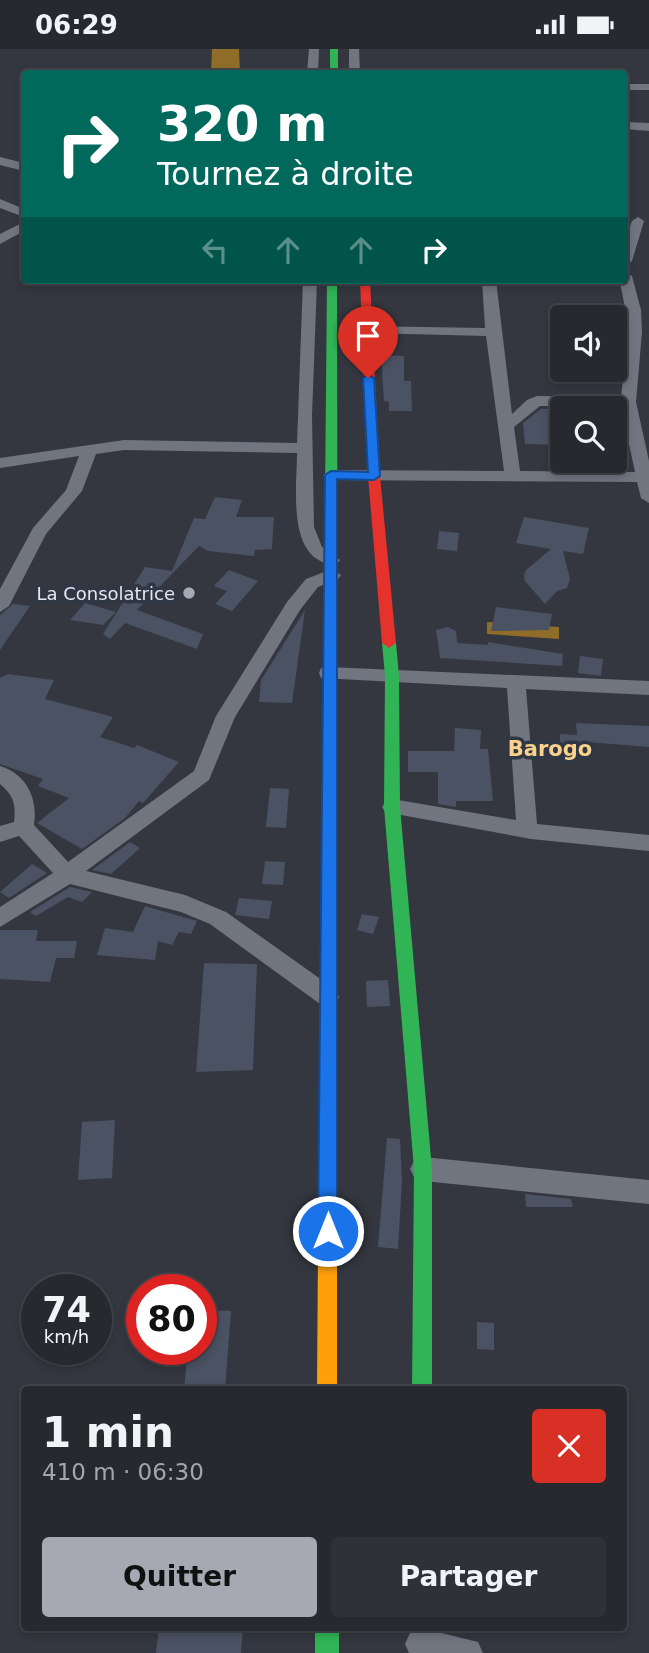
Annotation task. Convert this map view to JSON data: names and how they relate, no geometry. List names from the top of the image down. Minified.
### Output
{"districts":["Barogo"],"places":["La Consolatrice"],"page":{"status":"06:29","turn":["320 m","Tournez à droite"],"speed":"74 km/h","limit":"80","heading":["1 min","410 m · 06:30"],"buttons":["Quitter","Partager"]}}
